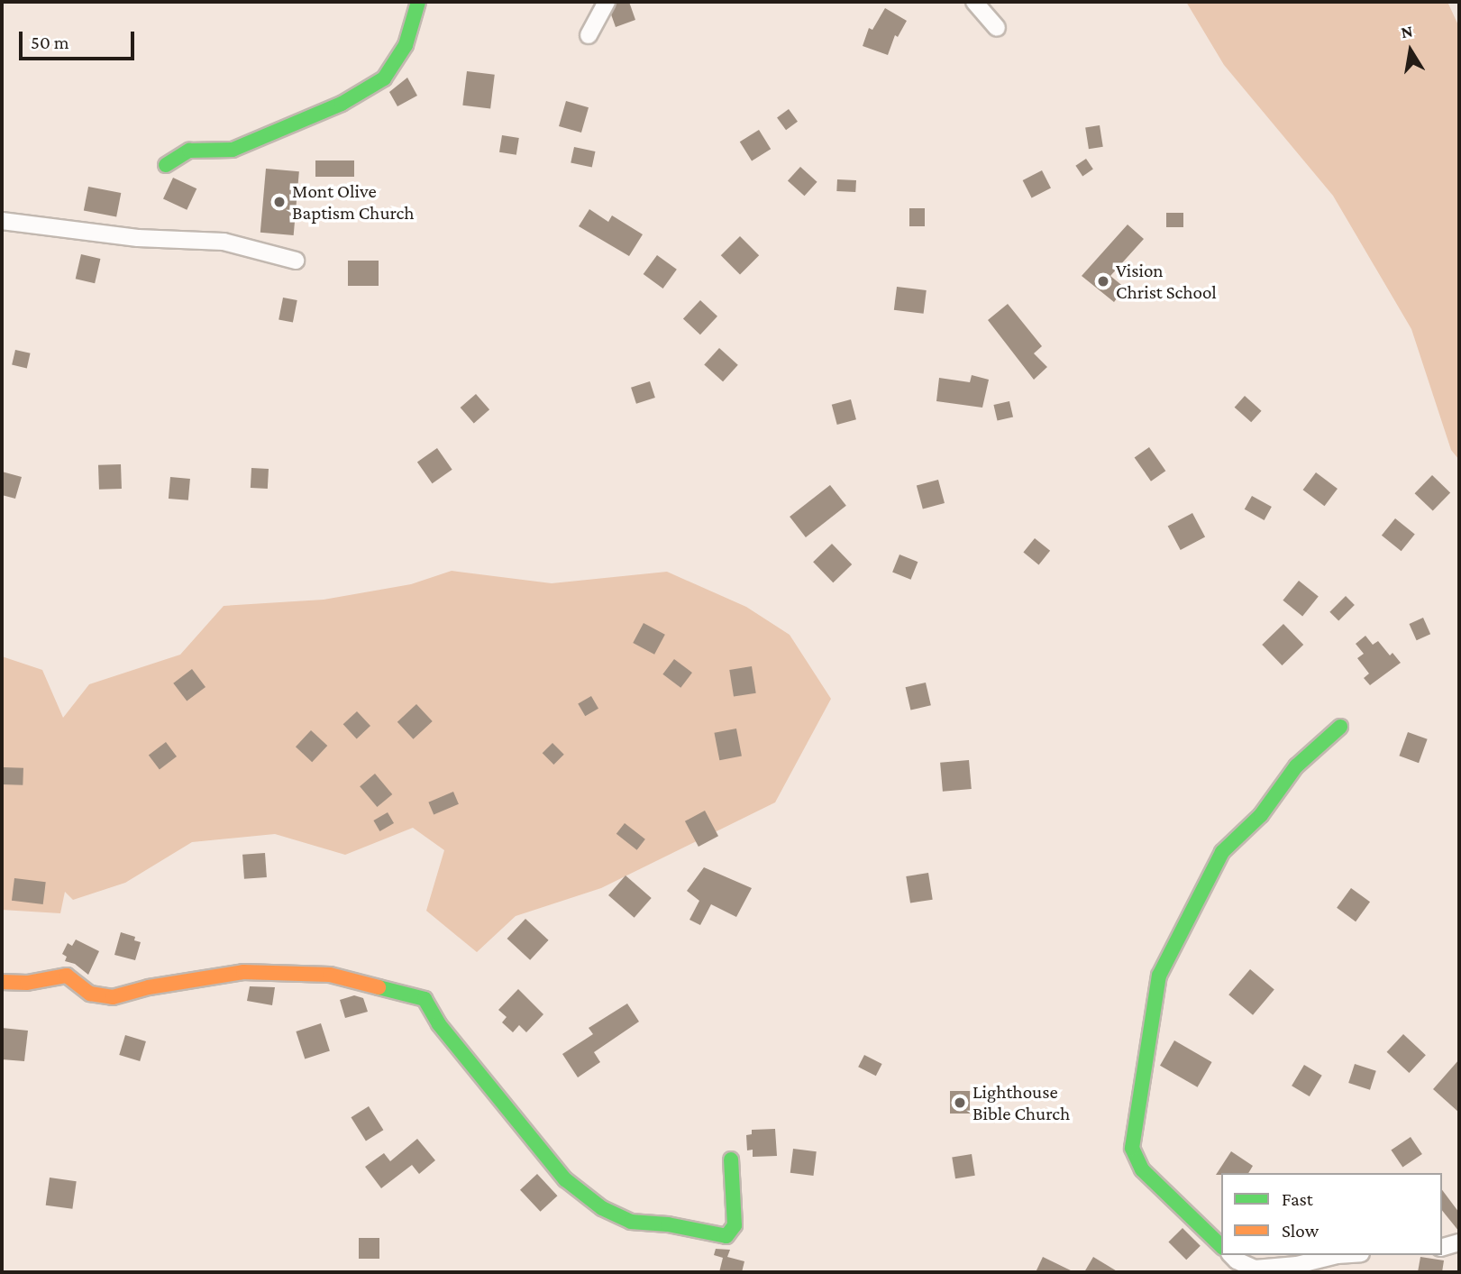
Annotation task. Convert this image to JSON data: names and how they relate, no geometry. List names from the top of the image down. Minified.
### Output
{"places":["Mont Olive Baptism Church","Vision Christ School","Lighthouse Bible Church"],"legend":["Fast","Slow"],"scale_bar":"50 m","north":"top"}
